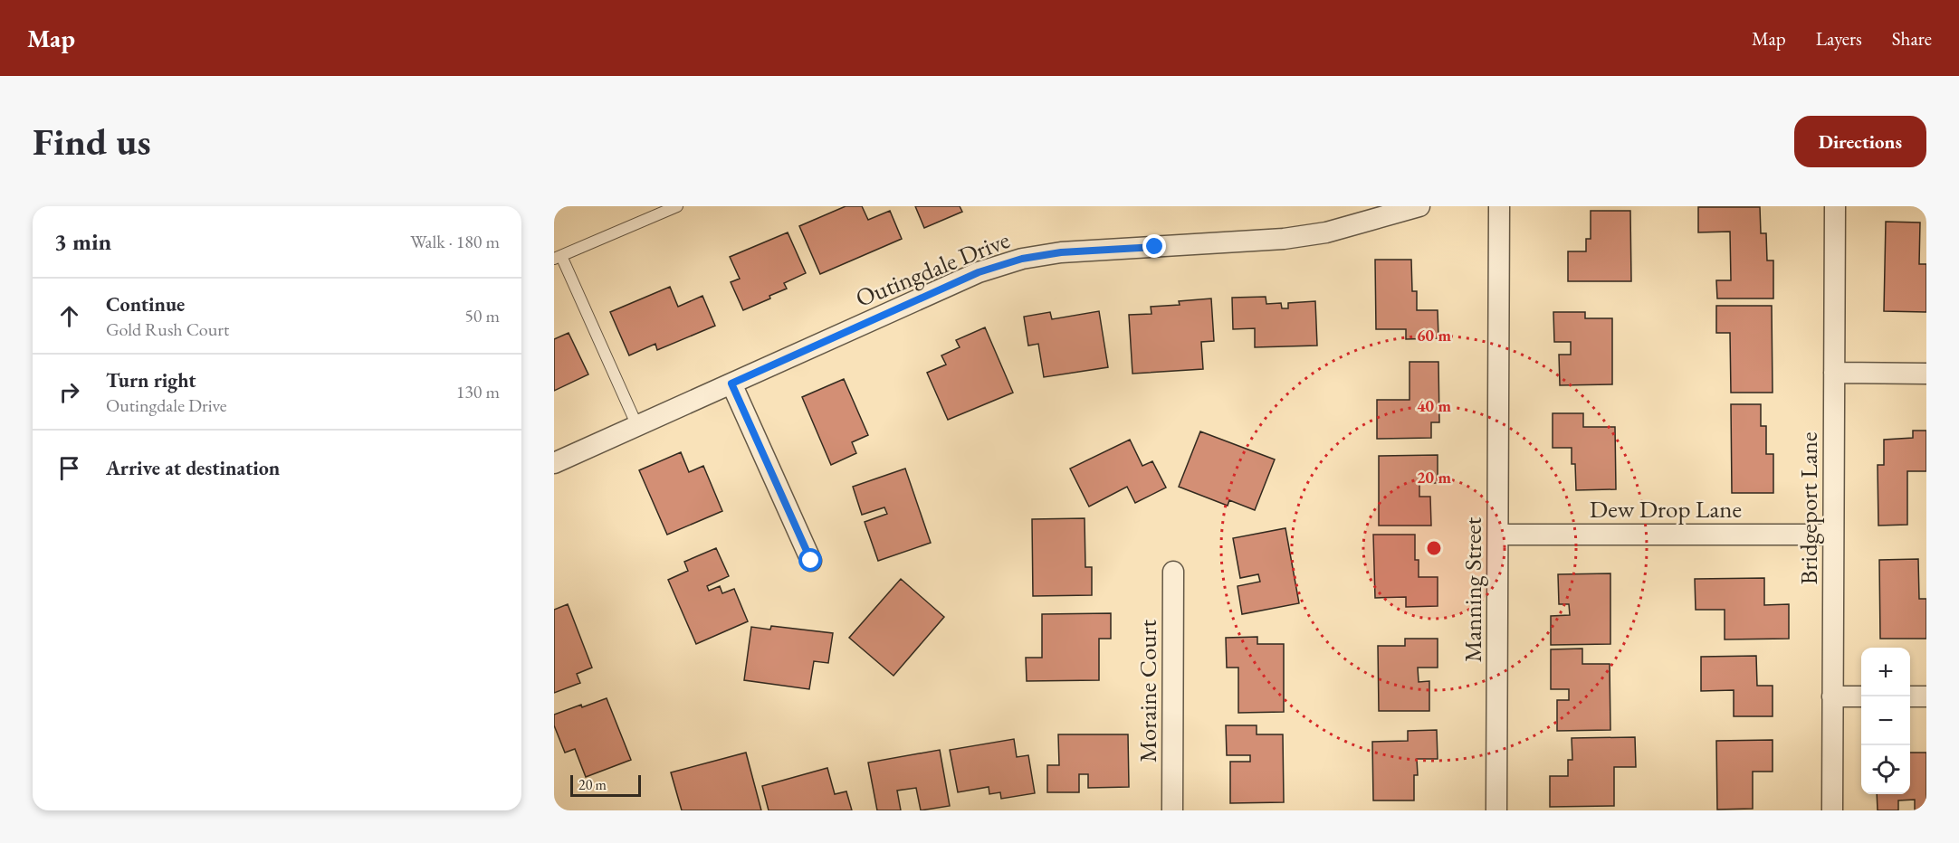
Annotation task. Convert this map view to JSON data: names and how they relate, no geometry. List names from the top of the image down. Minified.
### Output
{"streets":{"street":["Outingdale Drive","Dew Drop Lane","Bridgeport Lane","Manning Street","Moraine Court"]},"crossings":[["Dew Drop Lane","Bridgeport Lane"],["Dew Drop Lane","Manning Street"]],"scale_bar":"20 m","page":{"header":"Map","nav":["Map","Layers","Share"],"buttons":"Directions","title":"Find us","heading":["3 min","Walk · 180 m"],"list":[["Continue","Gold Rush Court","50 m"],["Turn right","Outingdale Drive","130 m"],"Arrive at destination"],"map_buttons":["+","−"],"scale":"20 m"},"rings":["60 m","40 m","20 m"]}
